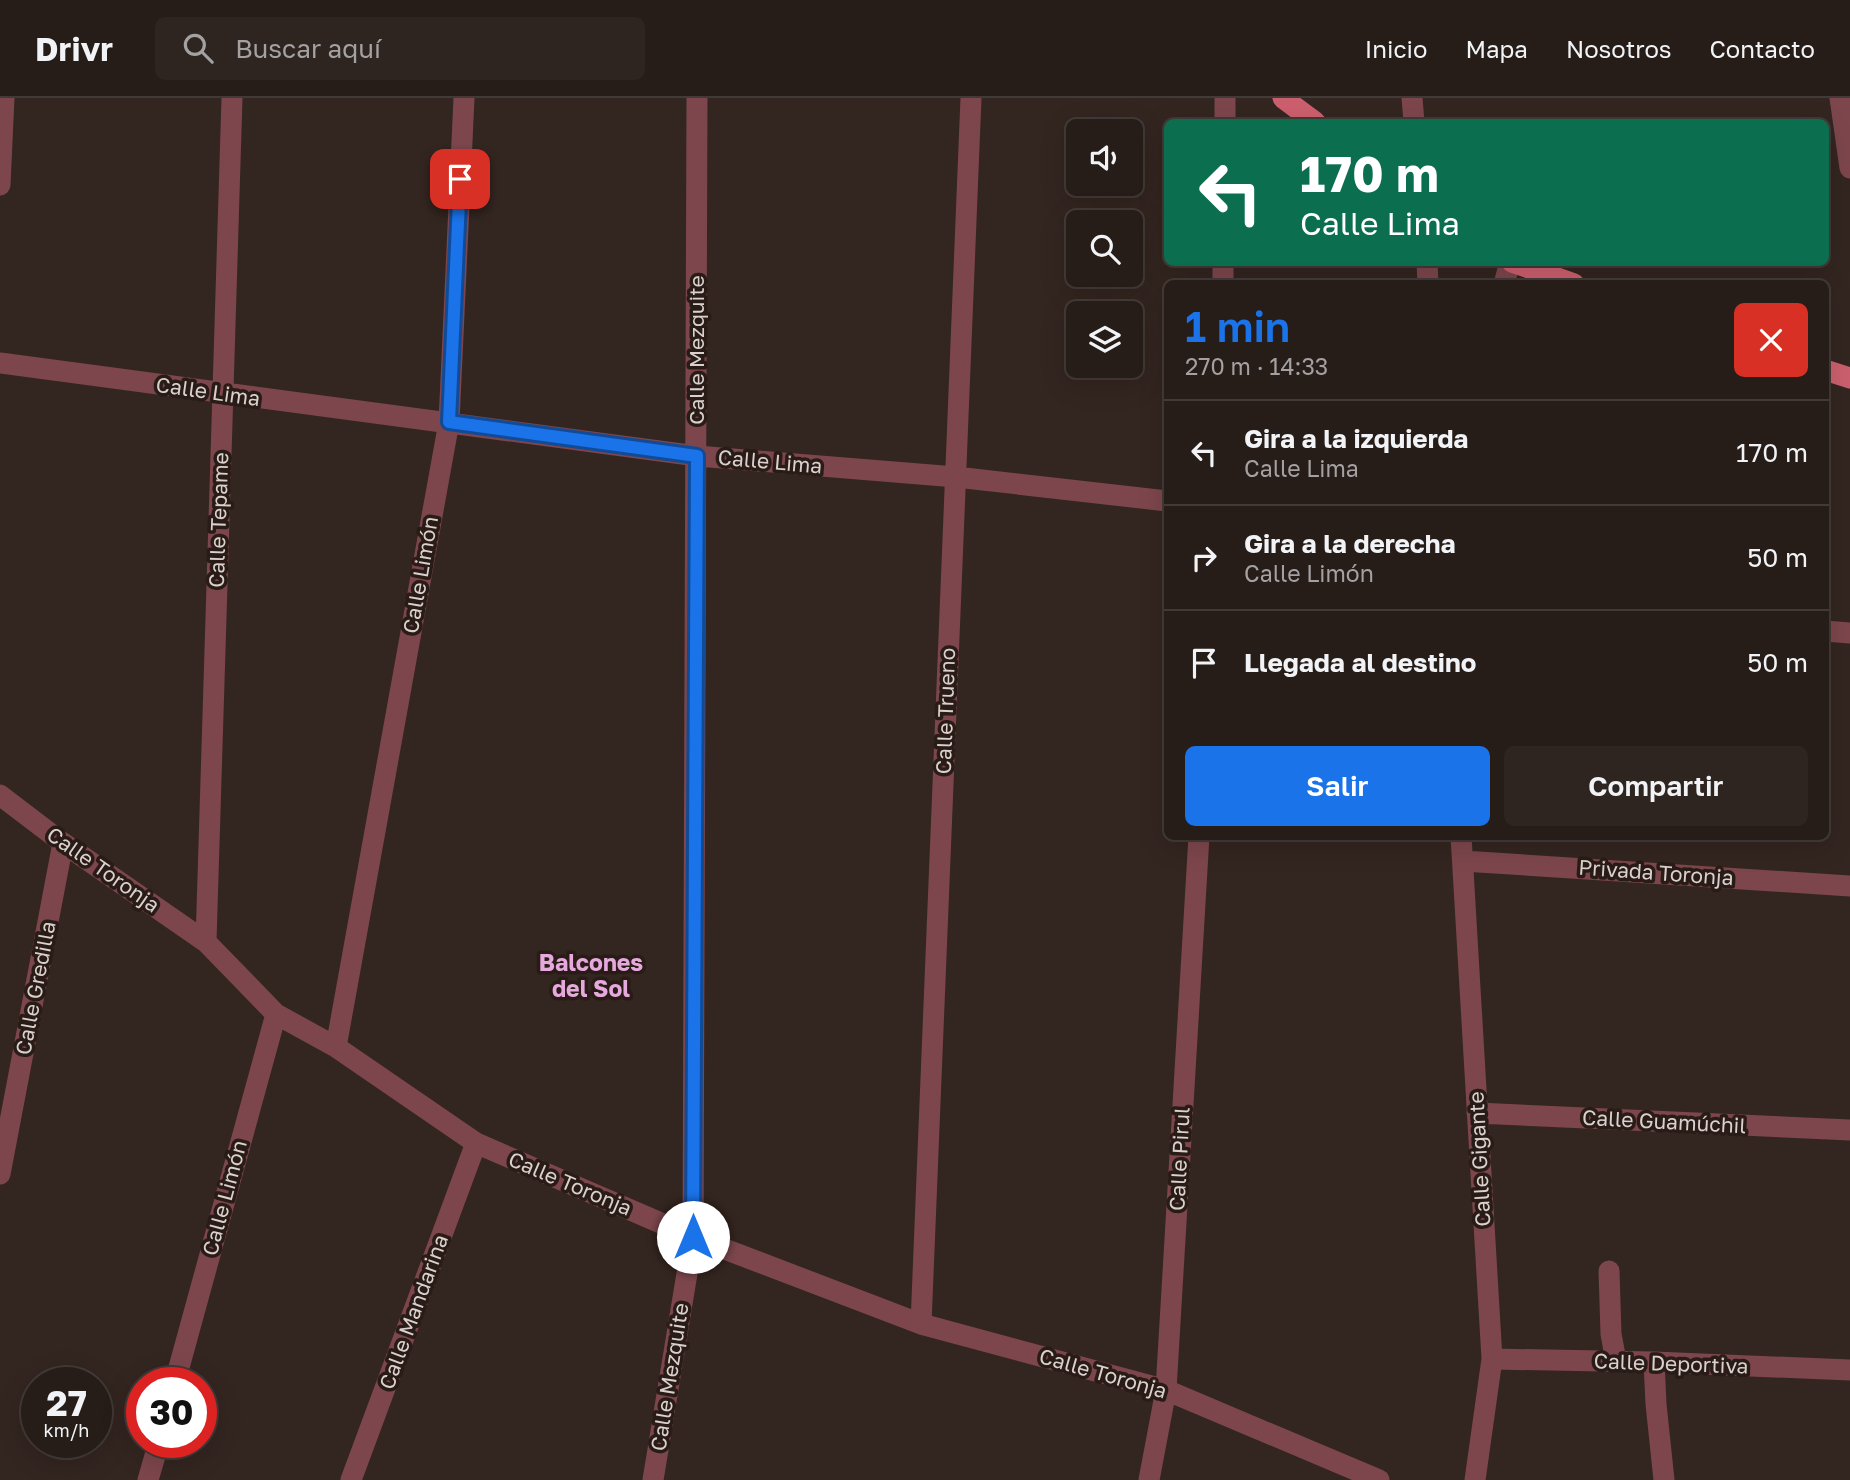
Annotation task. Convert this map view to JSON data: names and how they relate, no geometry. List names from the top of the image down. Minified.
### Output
{"streets":{"street":["Calle Mezquite","Calle Lima","Calle Tepame","Calle Limón","Calle Trueno","Calle Toronja","Privada Toronja","Calle Gredilla","Calle Guamúchil","Calle Pirul","Calle Gigante","Calle Mandarina","Calle Deportiva"]},"crossings":[["Calle Mezquite","Calle Lima"],["Calle Mezquite","Calle Toronja"],["Calle Lima","Calle Tepame"],["Calle Lima","Calle Limón"],["Calle Lima","Calle Trueno"],["Calle Tepame","Calle Toronja"],["Calle Limón","Calle Toronja"],["Calle Trueno","Calle Toronja"],["Calle Toronja","Calle Gredilla"],["Calle Toronja","Calle Pirul"],["Calle Toronja","Calle Mandarina"],["Privada Toronja","Calle Gigante"],["Calle Guamúchil","Calle Gigante"],["Calle Gigante","Calle Deportiva"]],"districts":["Balcones del Sol"],"page":{"header":"Drivr","search":"Buscar aquí","nav":["Inicio","Mapa","Nosotros","Contacto"],"turn":["170 m","Calle Lima"],"heading":["1 min","270 m · 14:33"],"list":[{"name":"Gira a la izquierda","note":"Calle Lima","value":"170 m"},{"name":"Gira a la derecha","note":"Calle Limón","value":"50 m"},{"name":"Llegada al destino","value":"50 m"}],"buttons":["Salir","Compartir"],"speed":"27 km/h","limit":"30"}}
